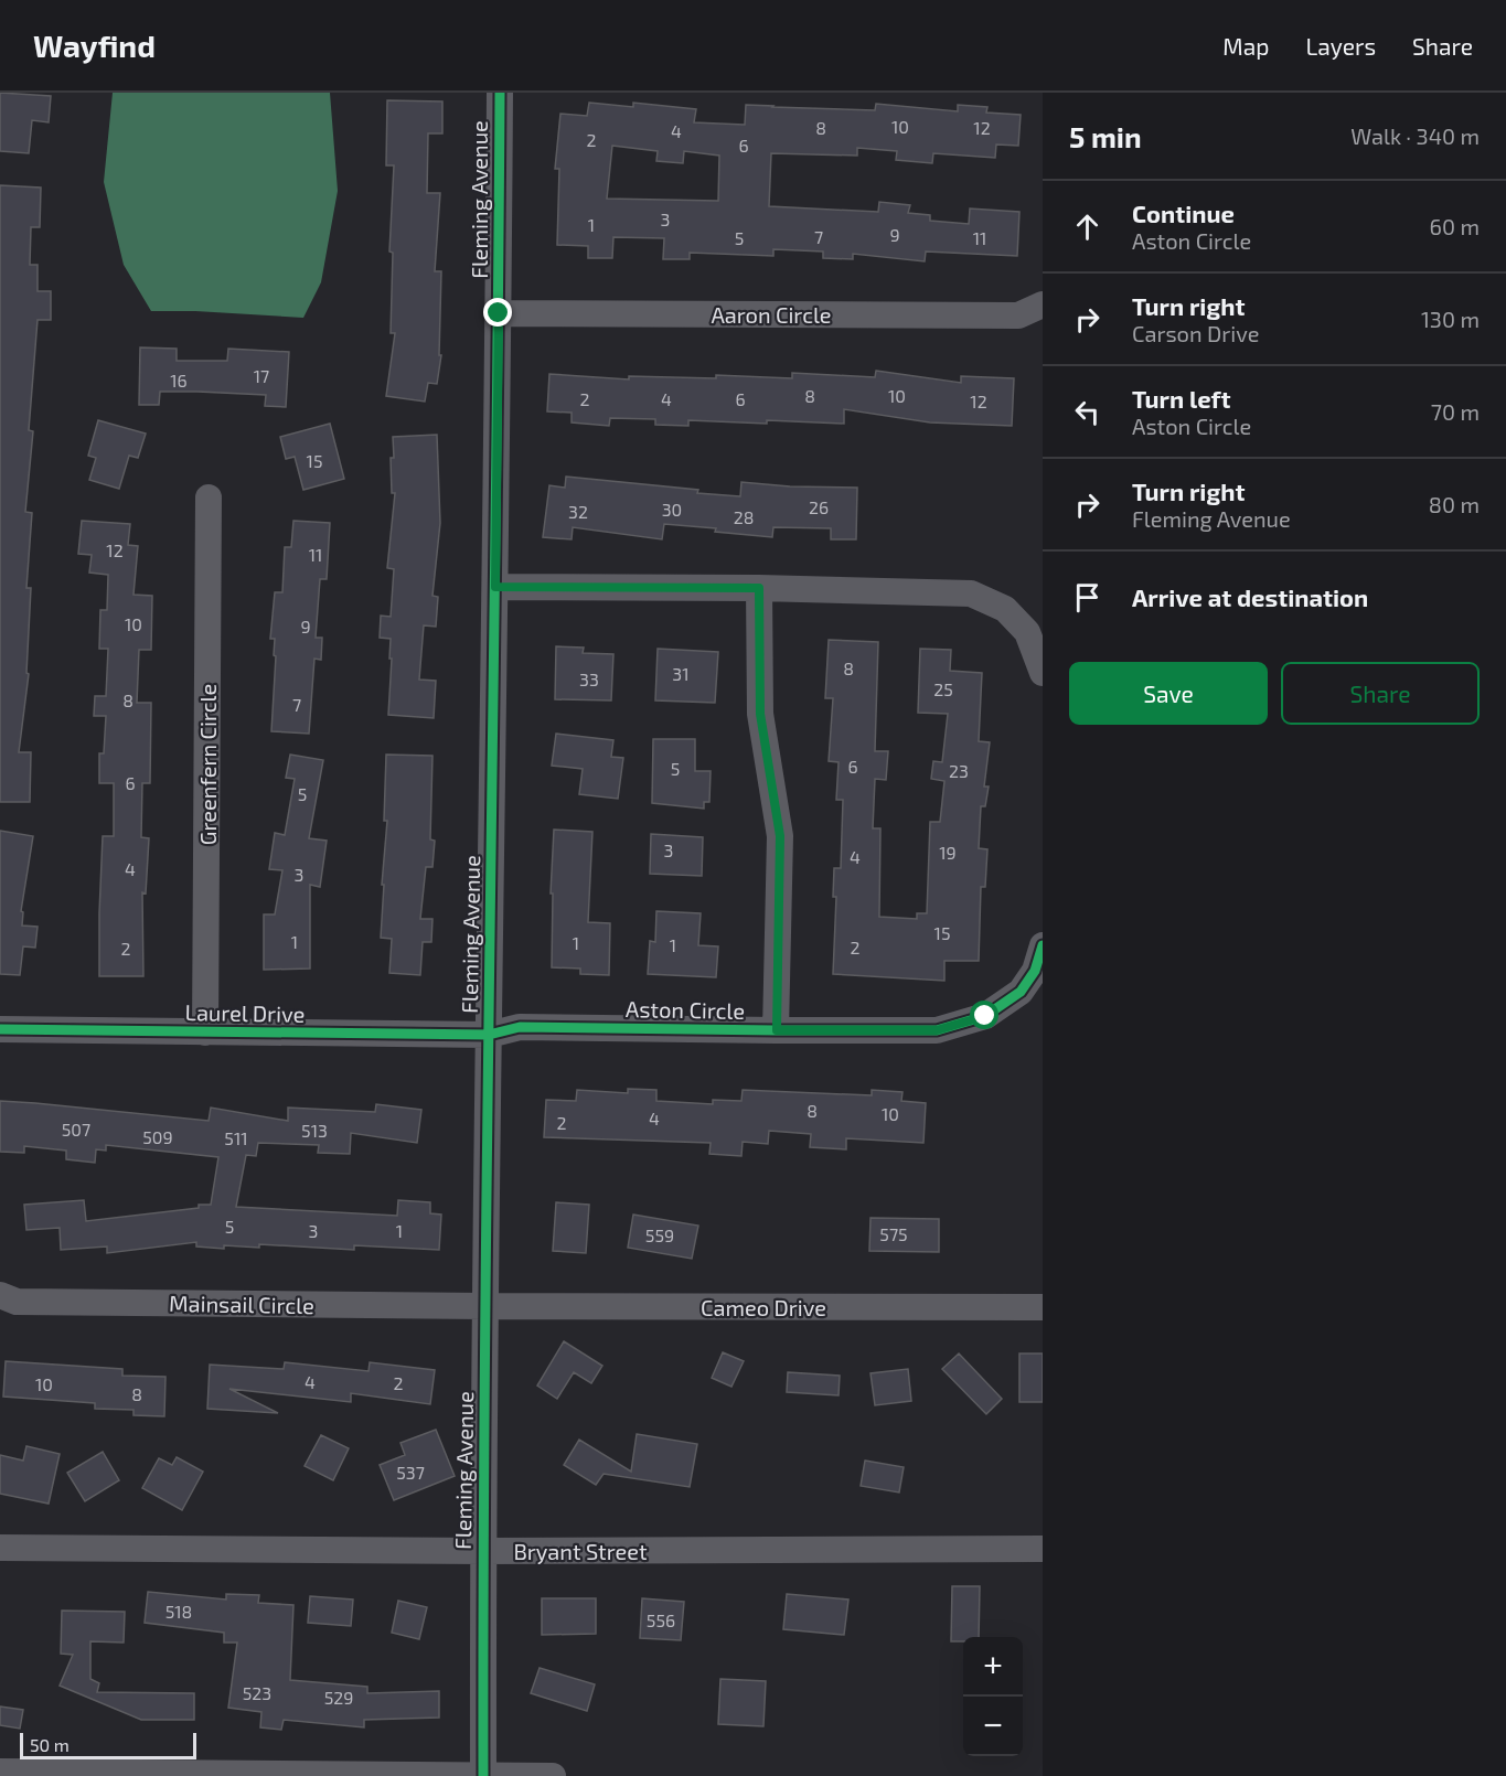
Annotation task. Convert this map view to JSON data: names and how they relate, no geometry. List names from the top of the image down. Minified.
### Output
{"streets":{"street":["Fleming Avenue","Aaron Circle","Greenfern Circle","Aston Circle","Laurel Drive","Mainsail Circle","Cameo Drive","Bryant Street"]},"crossings":[["Fleming Avenue","Aaron Circle"],["Fleming Avenue","Aston Circle"],["Fleming Avenue","Laurel Drive"],["Fleming Avenue","Mainsail Circle"],["Fleming Avenue","Cameo Drive"],["Fleming Avenue","Bryant Street"],["Greenfern Circle","Laurel Drive"],["Aston Circle","Laurel Drive"],["Mainsail Circle","Cameo Drive"]],"house_numbers":["10","8","12","4","2","6","3","1","9","7","5","11","17","16","8","10","2","4","6","12","15","26","30","32","28","12","11","10","9","8","31","33","25","8","7","6","5","23","6","5","3","19","4","4","3","15","1","1","1","2","2","8","10","4","2","507","513","509","511","5","3","1","575","559","4","2","10","8","537","518","556","523","529"],"scale_bar":"50 m","page":{"header":"Wayfind","nav":["Map","Layers","Share"],"heading":["5 min","Walk · 340 m"],"list":[["Continue","Aston Circle","60 m"],["Turn right","Carson Drive","130 m"],["Turn left","Aston Circle","70 m"],["Turn right","Fleming Avenue","80 m"],"Arrive at destination"],"buttons":["Save","Share"],"map_buttons":["+","−"],"scale":"50 m"}}
